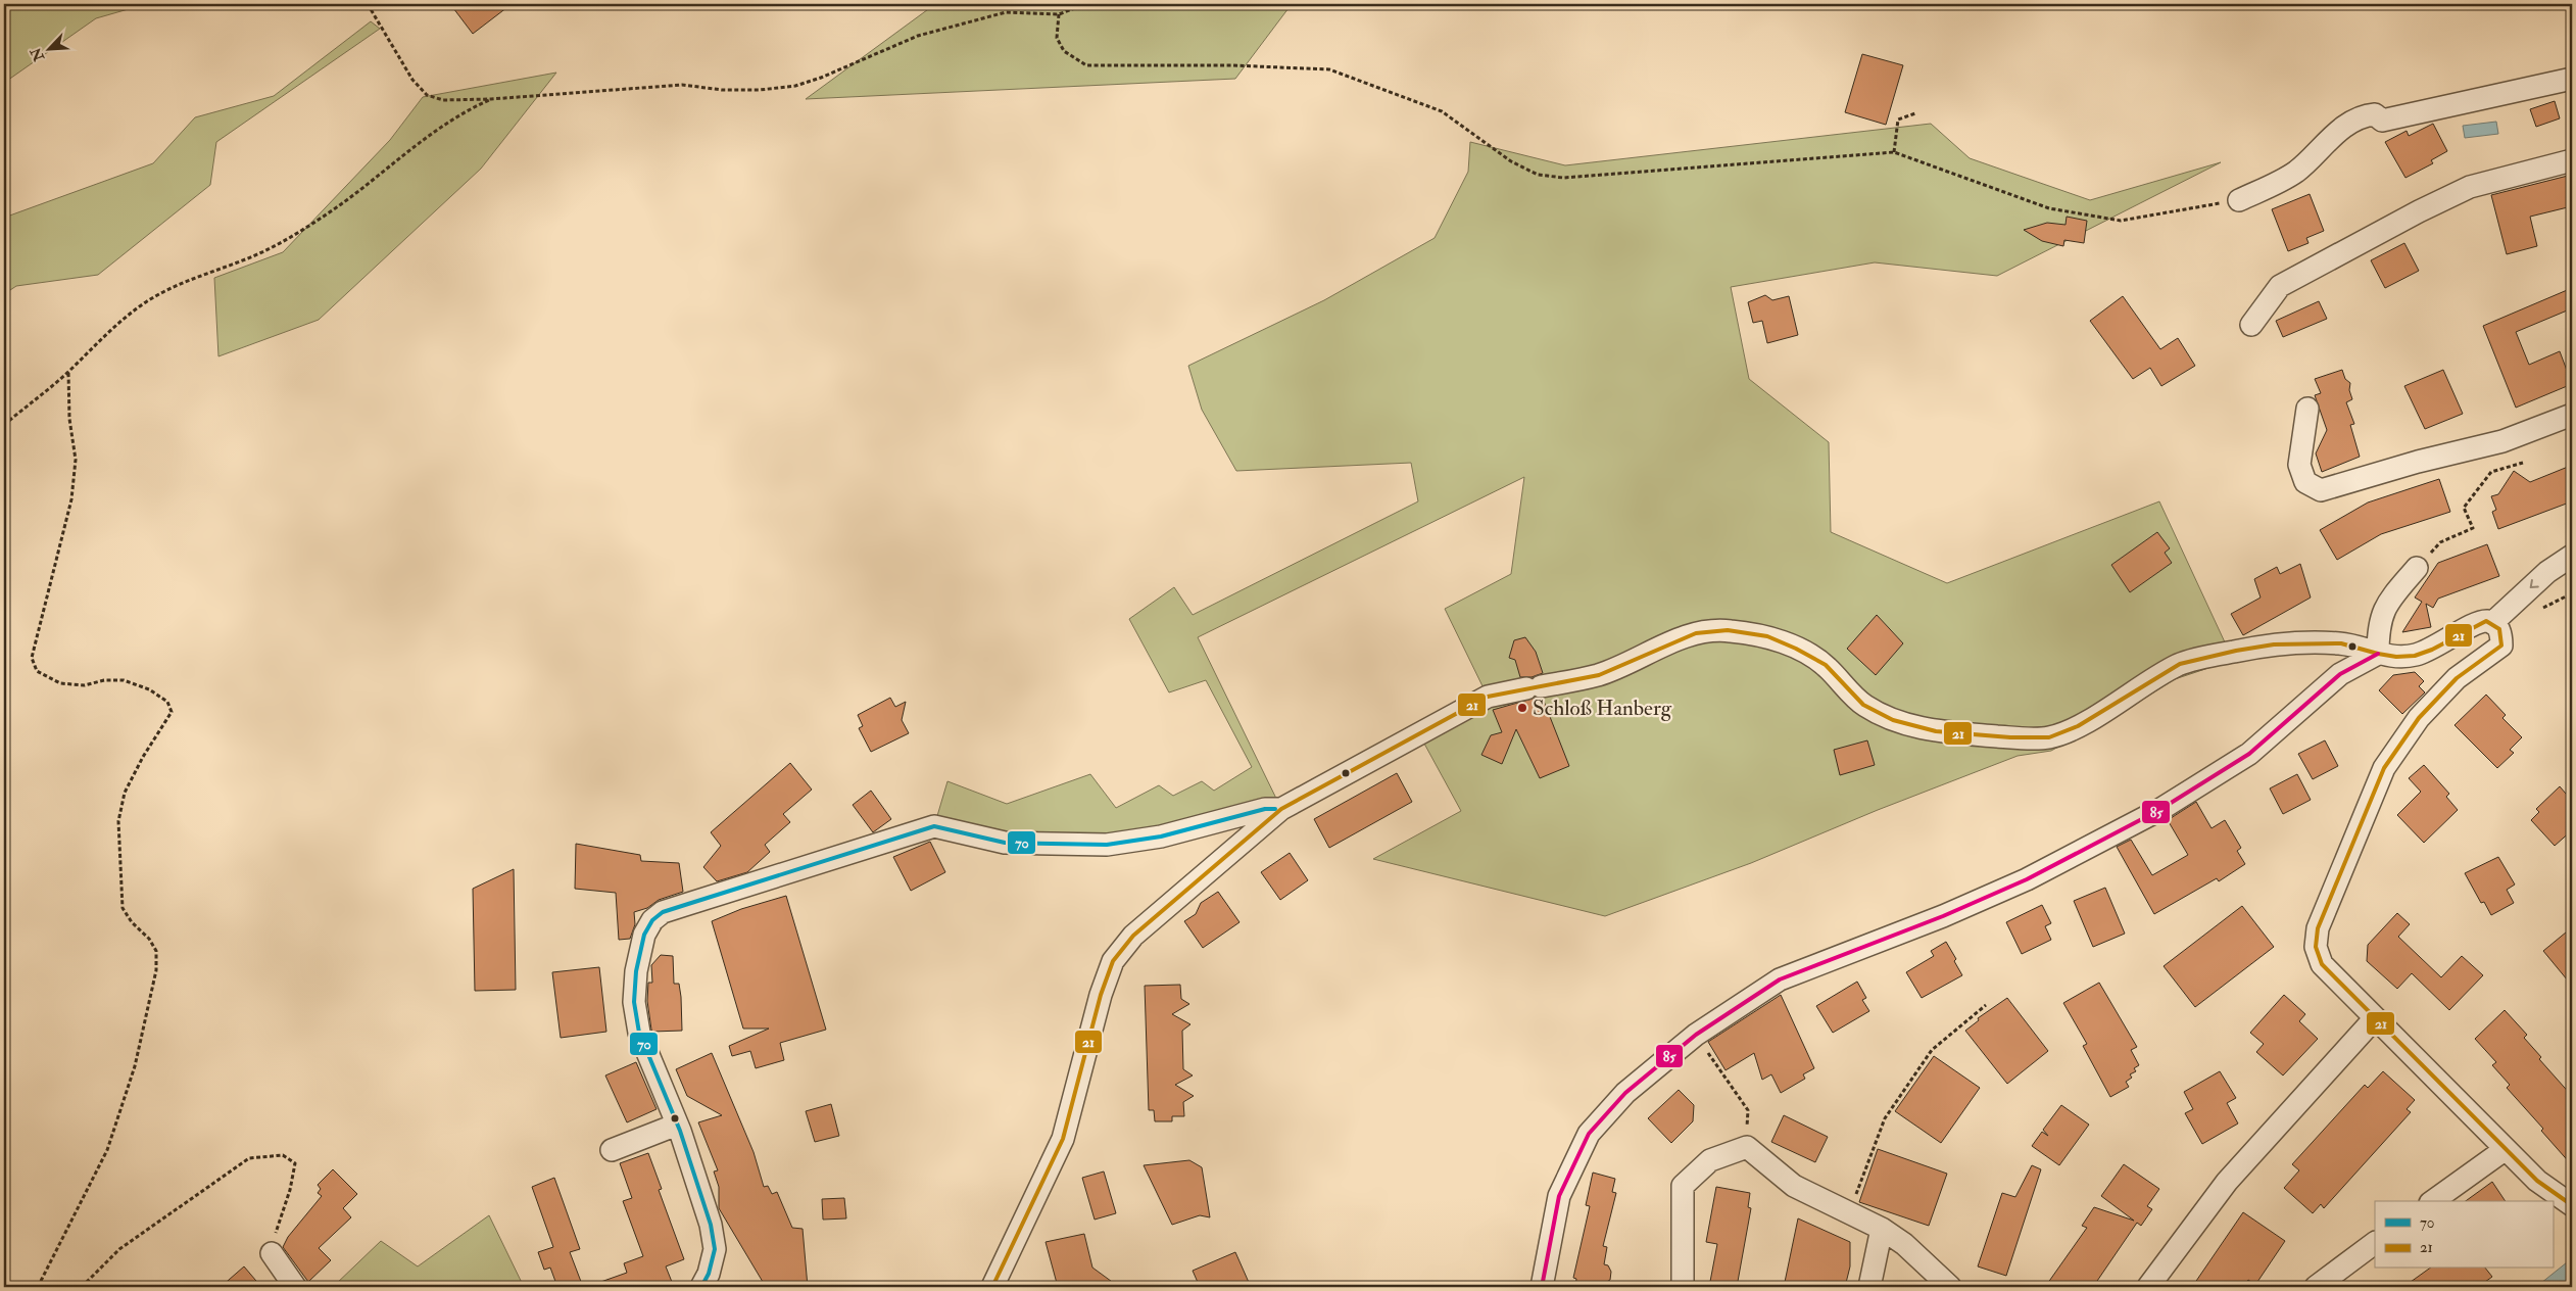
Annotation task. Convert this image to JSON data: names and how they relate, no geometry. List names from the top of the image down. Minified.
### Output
{"places":["Schloß Hanberg"],"lines":["transit line 21","transit line 85","transit line 70"],"legend":["70","21"],"north":"bottom left"}
